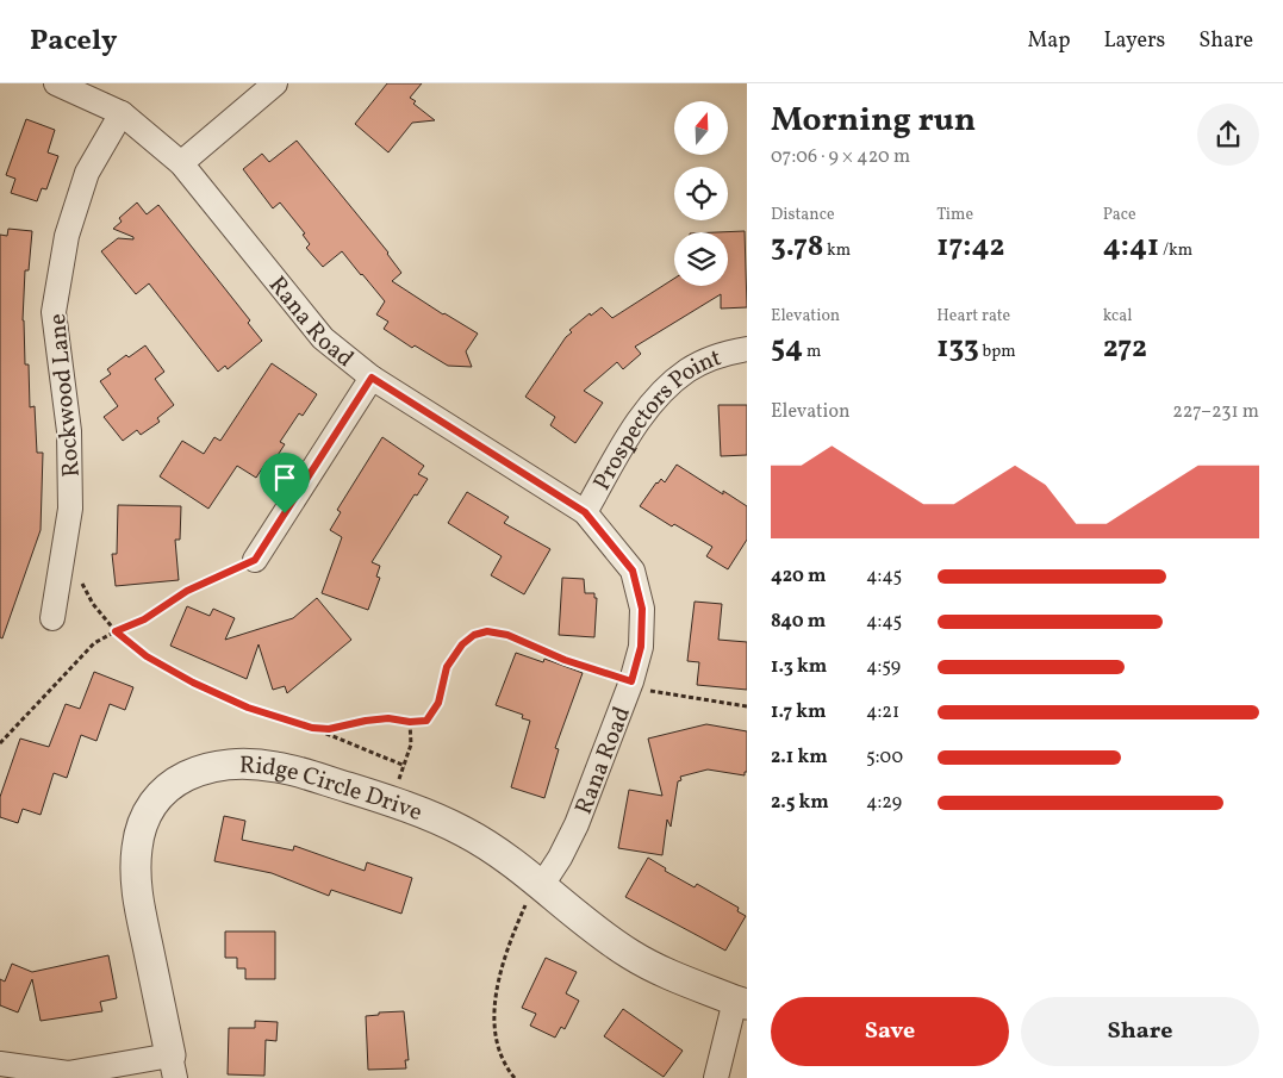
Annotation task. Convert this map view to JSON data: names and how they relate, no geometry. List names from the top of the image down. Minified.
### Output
{"streets":{"street":["Rana Road","Rockwood Lane","Prospectors Point","Ridge Circle Drive"]},"crossings":[["Rana Road","Rockwood Lane"],["Rana Road","Prospectors Point"],["Rana Road","Ridge Circle Drive"]],"north":"top","page":{"header":"Pacely","nav":["Map","Layers","Share"],"heading":["Morning run","07:06 · 9 × 420 m"],"stats":[["Distance","3.78 km"],["Time","17:42"],["Pace","4:41 /km"],["Elevation","54 m"],["Heart rate","133 bpm"],["kcal","272"]],"chart":["Elevation","227–231 m"],"list":[{"name":"420 m","note":"4:45"},{"name":"840 m","note":"4:45"},{"name":"1.3 km","note":"4:59"},{"name":"1.7 km","note":"4:21"},{"name":"2.1 km","note":"5:00"},{"name":"2.5 km","note":"4:29"}],"buttons":["Save","Share"]}}
